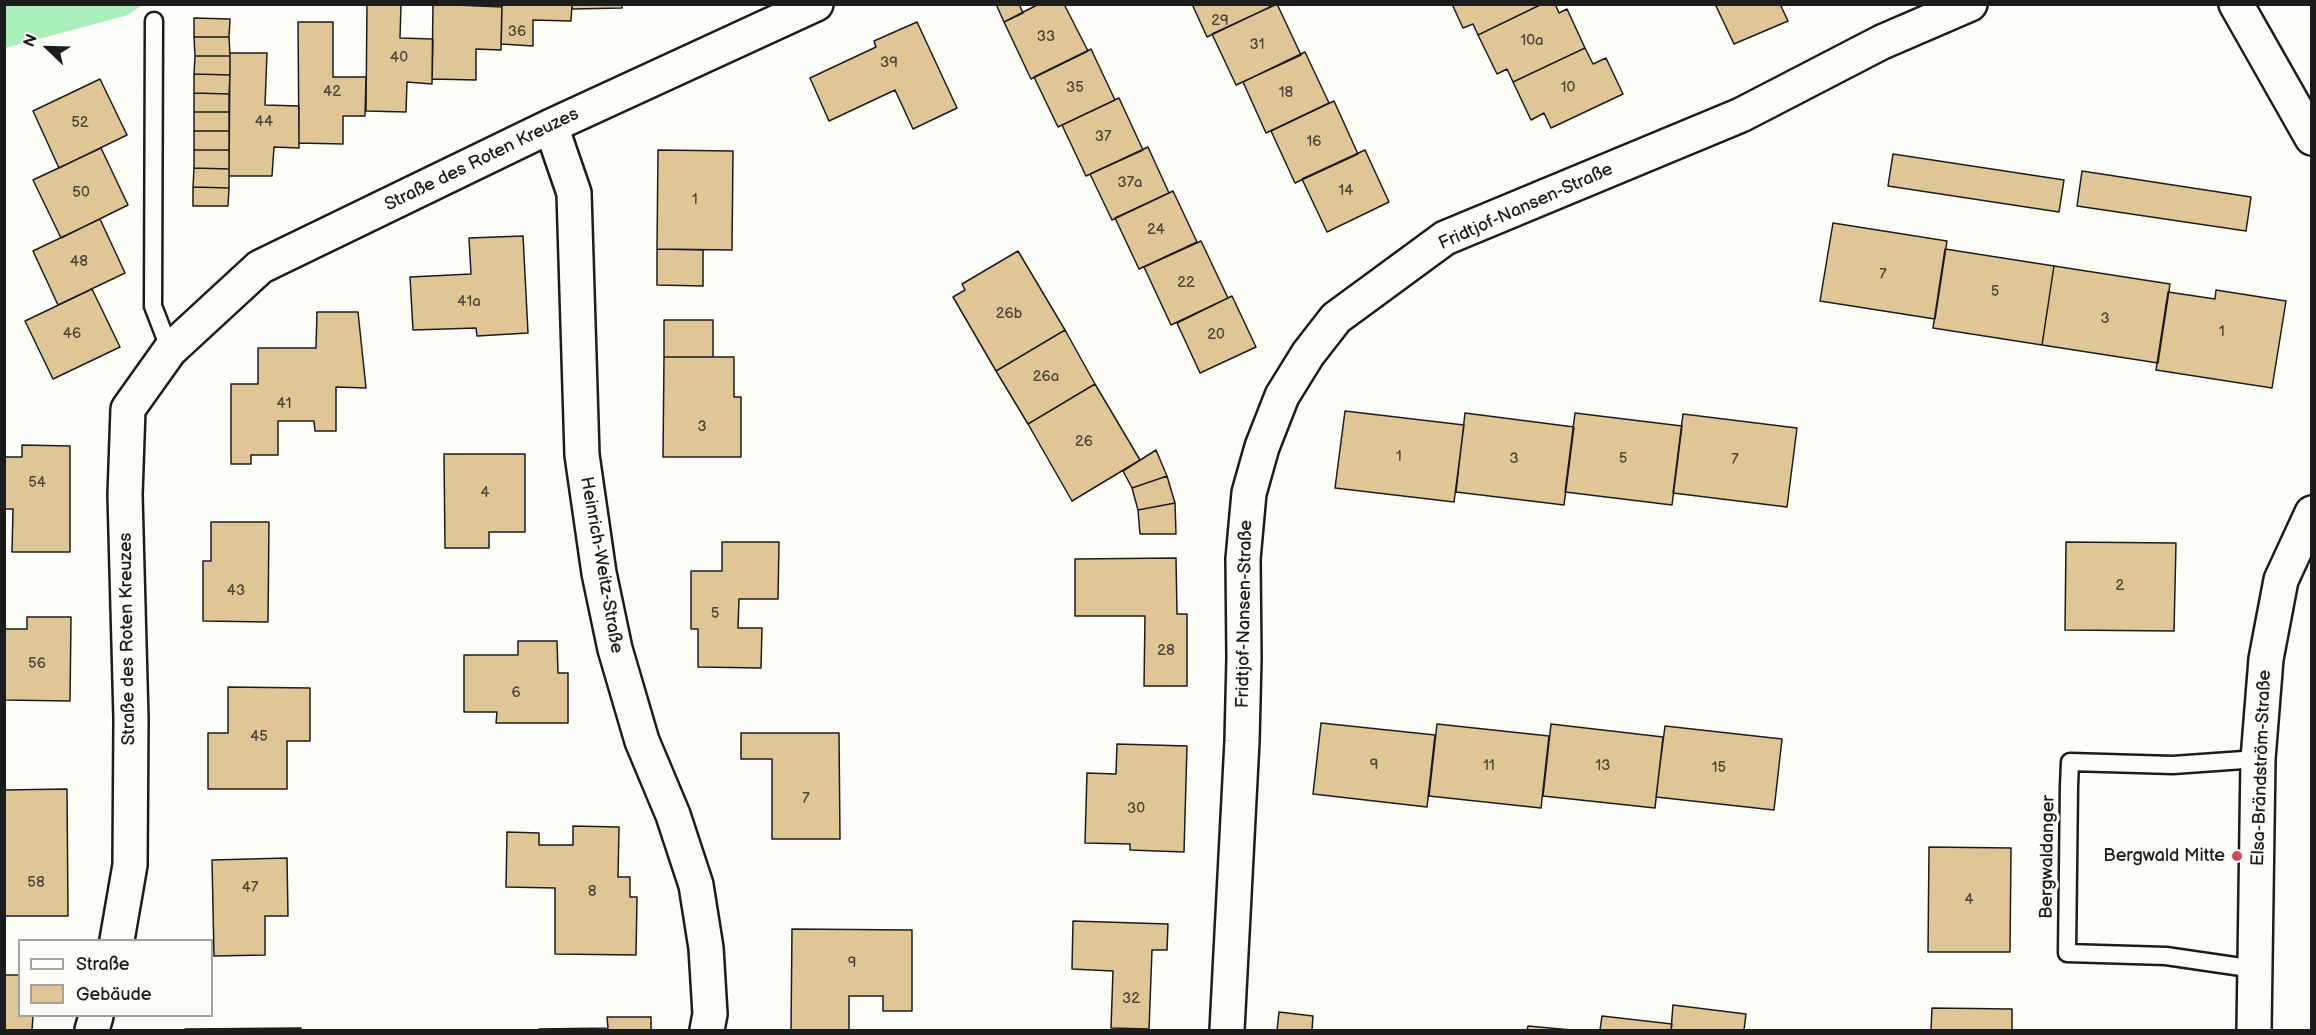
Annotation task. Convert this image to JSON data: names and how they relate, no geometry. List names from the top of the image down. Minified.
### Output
{"streets":{"street":["Straße des Roten Kreuzes","Fridtjof-Nansen-Straße","Heinrich-Weitz-Straße","Elsa-Brändström-Straße"],"lane":["Bergwaldanger"]},"crossings":[["Straße des Roten Kreuzes","Heinrich-Weitz-Straße"],["Elsa-Brändström-Straße","Bergwaldanger"]],"places":["Bergwald Mitte"],"house_numbers":["29","36","33","10a","31","40","39","35","10","42","18","44","52","37","16","37a","14","50","1","24","48","7","22","5","41a","26b","3","1","46","20","26a","41","3","26","1","3","5","7","54","4","2","43","5","28","56","6","45","9","11","13","15","7","30","58","47","8","4","9","32"],"legend":["Straße","Gebäude"],"north":"top left"}
